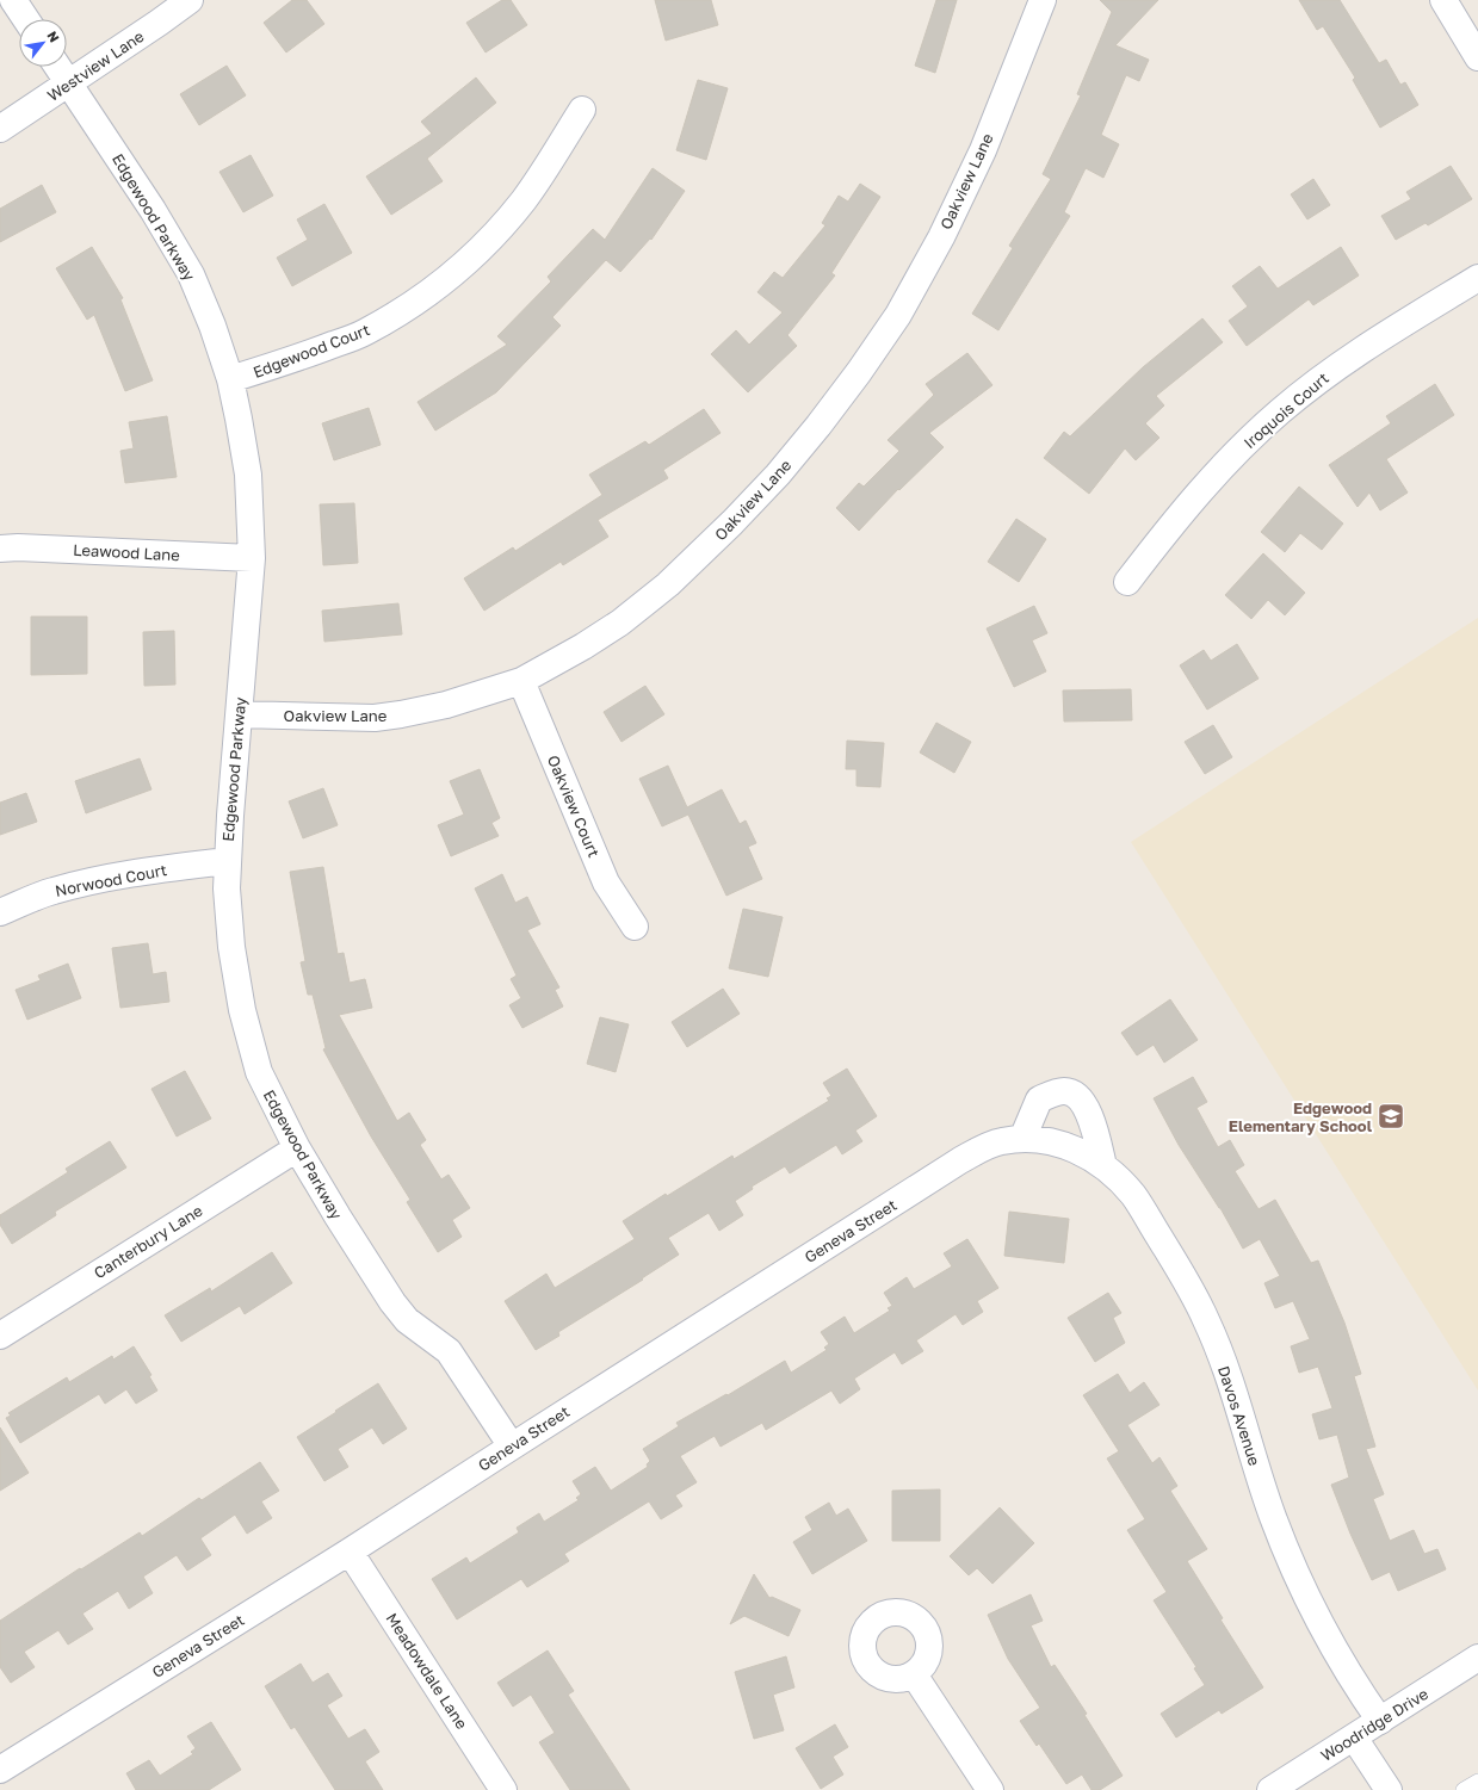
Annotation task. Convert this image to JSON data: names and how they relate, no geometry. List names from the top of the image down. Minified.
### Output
{"streets":{"street":["Westview Lane","Oakview Lane","Edgewood Parkway","Edgewood Court","Iroquois Court","Leawood Lane","Oakview Court","Norwood Court","Geneva Street","Canterbury Lane","Davos Avenue","Meadowdale Lane","Woodridge Drive"]},"crossings":[["Westview Lane","Edgewood Parkway"],["Oakview Lane","Edgewood Parkway"],["Oakview Lane","Oakview Court"],["Edgewood Parkway","Edgewood Court"],["Edgewood Parkway","Leawood Lane"],["Edgewood Parkway","Norwood Court"],["Edgewood Parkway","Geneva Street"],["Edgewood Parkway","Canterbury Lane"],["Geneva Street","Davos Avenue"],["Geneva Street","Meadowdale Lane"],["Davos Avenue","Woodridge Drive"]],"places":{"school or university":["Edgewood Elementary School"]},"north":"top right"}
